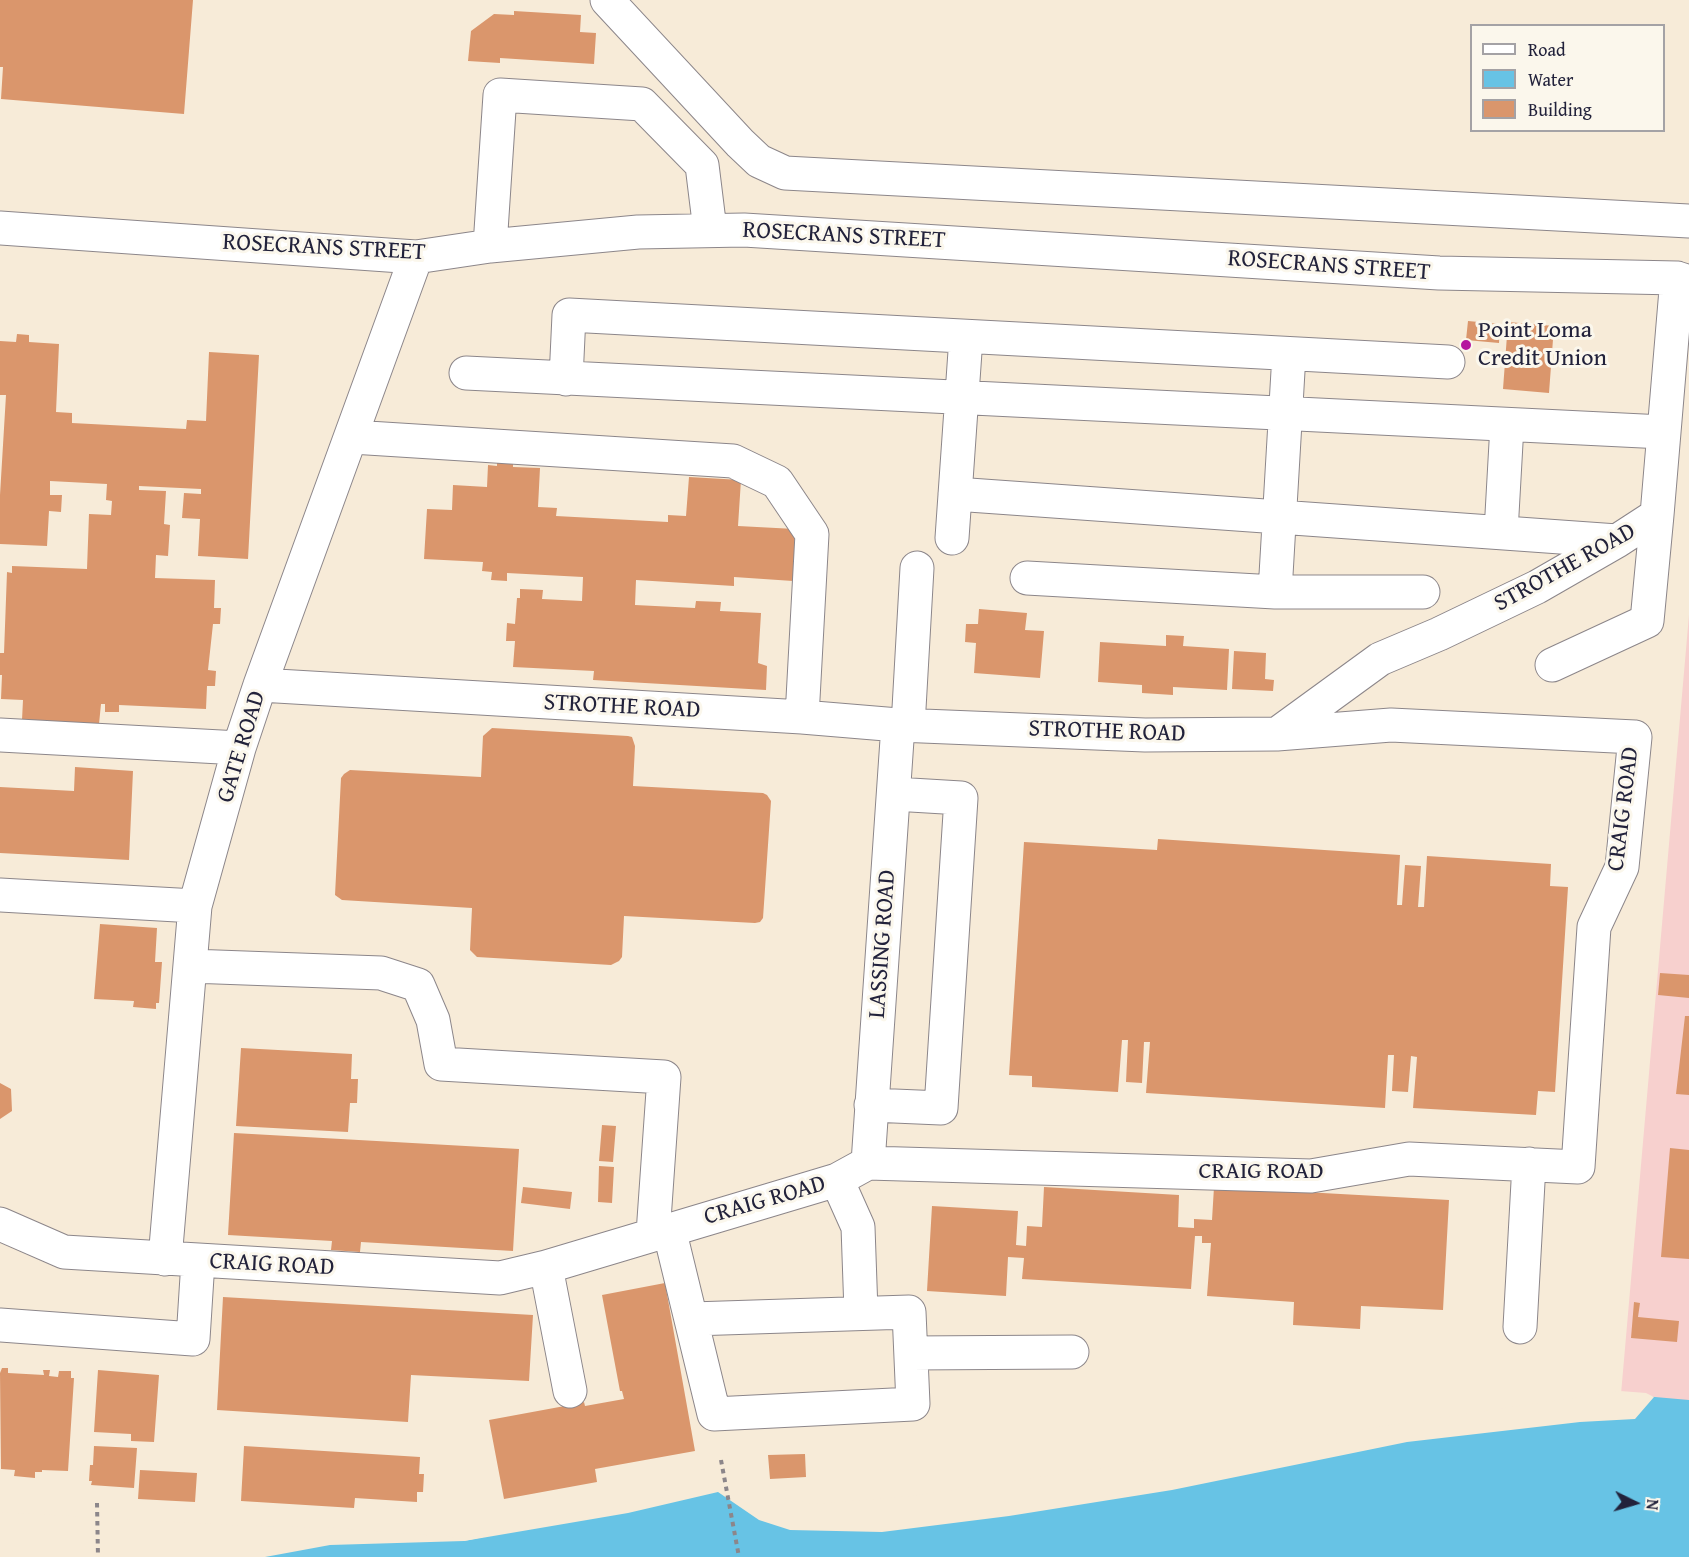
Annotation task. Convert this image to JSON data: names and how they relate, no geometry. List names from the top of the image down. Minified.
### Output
{"streets":{"street":["ROSECRANS STREET","STROTHE ROAD","GATE ROAD","CRAIG ROAD","LASSING ROAD"]},"crossings":[["ROSECRANS STREET","STROTHE ROAD"],["ROSECRANS STREET","GATE ROAD"],["STROTHE ROAD","GATE ROAD"],["STROTHE ROAD","CRAIG ROAD"],["STROTHE ROAD","LASSING ROAD"],["GATE ROAD","CRAIG ROAD"],["CRAIG ROAD","LASSING ROAD"]],"places":["Point Loma Credit Union"],"legend":["Road","Water","Building"],"north":"right"}
